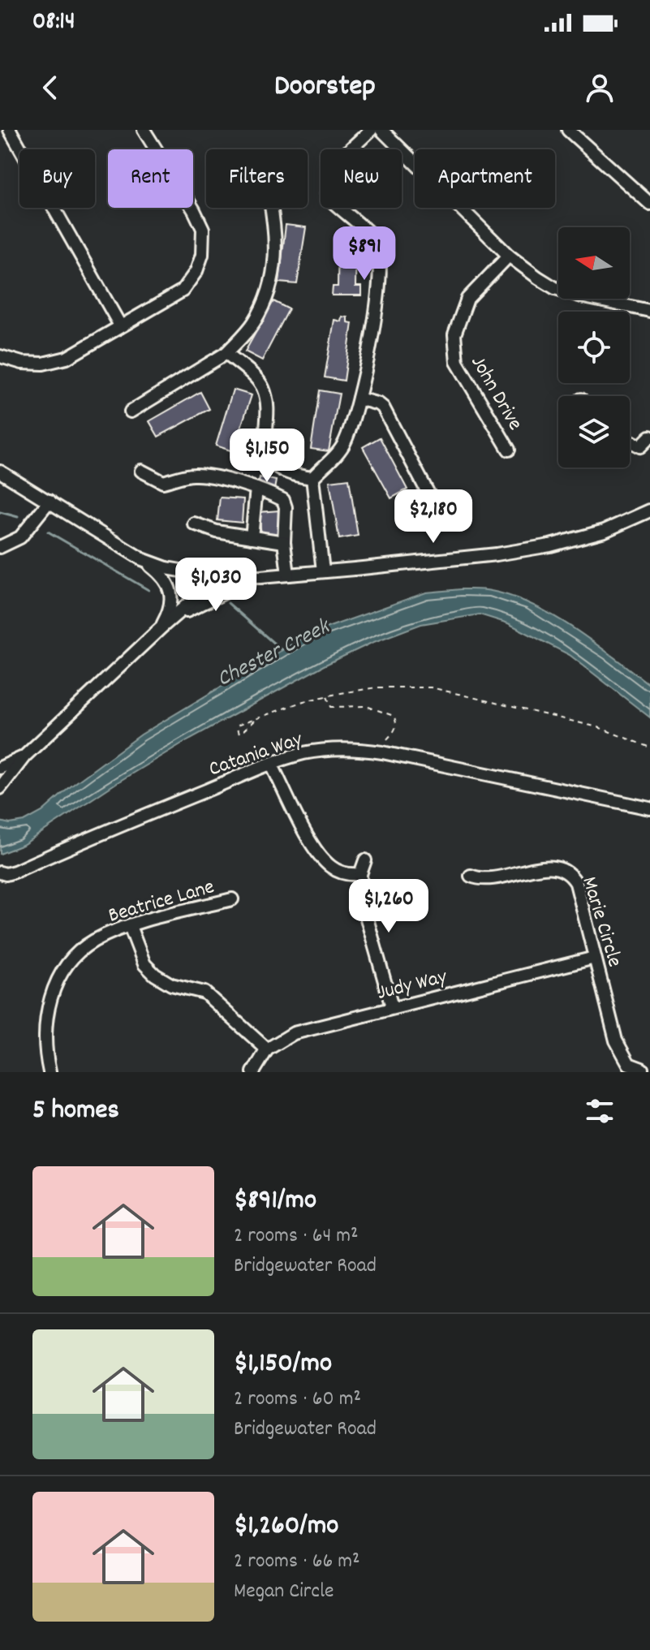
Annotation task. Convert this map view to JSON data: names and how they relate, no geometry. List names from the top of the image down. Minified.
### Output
{"streets":{"street":["John Drive","Catania Way","Beatrice Lane","Marie Circle","Judy Way"]},"crossings":[["Marie Circle","Judy Way"]],"water":["Chester Creek"],"north":"left","page":{"status":"08:14","header":"Doorstep","chip":["Buy","Rent","Filters","New","Apartment"],"price":["$891","$1,150","$2,180","$1,030","$1,260"],"heading":"5 homes","list":[{"name":"$891/mo","note":"2 rooms · 64 m² · Bridgewater Road"},{"name":"$1,150/mo","note":"2 rooms · 60 m² · Bridgewater Road"},{"name":"$1,260/mo","note":"2 rooms · 66 m² · Megan Circle"}]}}
